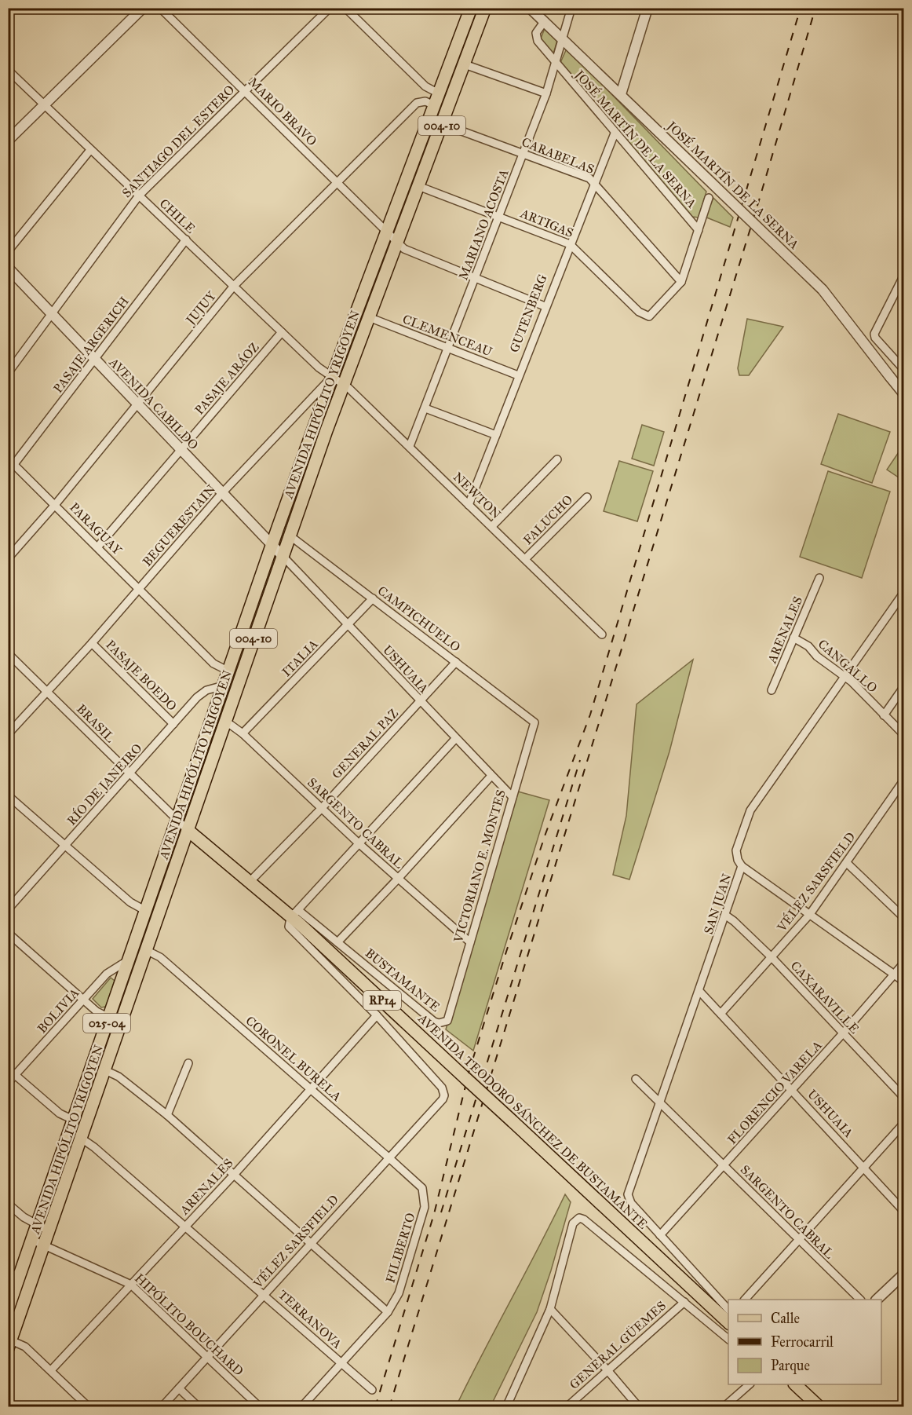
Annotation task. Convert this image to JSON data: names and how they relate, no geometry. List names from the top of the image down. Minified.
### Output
{"streets":{"main road":["004-10","AVENIDA HIPÓLITO YRIGOYEN","RP14","025-04","AVENIDA TEODORO SÁNCHEZ DE BUSTAMANTE"],"street":["MARIO BRAVO","JOSÉ MARTÍN DE LA SERNA","SANTIAGO DEL ESTERO","CARABELAS","CHILE","ARTIGAS","MARIANO ACOSTA","JUJUY","GUTENBERG","CLEMENCEAU","PASAJE ARGERICH","PASAJE ARÁOZ","AVENIDA CABILDO","NEWTON","FALUCHO","BEGUERESTAIN","PARAGUAY","CAMPICHUELO","ARENALES","ITALIA","CANGALLO","USHUAIA","PASAJE BOEDO","BRASIL","GENERAL PAZ","RÍO DE JANEIRO","SARGENTO CABRAL","VICTORIANO E. MONTES","VÉLEZ SARSFIELD","SAN JUAN","BUSTAMANTE","CAXARAVILLE","BOLIVIA","CORONEL BURELA","FLORENCIO VARELA","FILIBERTO","TERRANOVA","HIPÓLITO BOUCHARD","GENERAL GÜEMES"]},"crossings":[["MARIO BRAVO","SANTIAGO DEL ESTERO"],["MARIO BRAVO","JUJUY"],["MARIO BRAVO","AVENIDA HIPÓLITO YRIGOYEN"],["JOSÉ MARTÍN DE LA SERNA","MARIANO ACOSTA"],["JOSÉ MARTÍN DE LA SERNA","GUTENBERG"],["SANTIAGO DEL ESTERO","CHILE"],["SANTIAGO DEL ESTERO","AVENIDA CABILDO"],["CARABELAS","ARTIGAS"],["CARABELAS","MARIANO ACOSTA"],["CARABELAS","GUTENBERG"],["CARABELAS","AVENIDA HIPÓLITO YRIGOYEN"],["CHILE","JUJUY"],["CHILE","PASAJE ARGERICH"],["CHILE","PASAJE ARÁOZ"],["CHILE","AVENIDA HIPÓLITO YRIGOYEN"],["CHILE","NEWTON"],["CHILE","BEGUERESTAIN"],["ARTIGAS","MARIANO ACOSTA"],["ARTIGAS","GUTENBERG"],["ARTIGAS","AVENIDA HIPÓLITO YRIGOYEN"],["MARIANO ACOSTA","CLEMENCEAU"],["MARIANO ACOSTA","NEWTON"],["JUJUY","AVENIDA CABILDO"],["JUJUY","AVENIDA HIPÓLITO YRIGOYEN"],["JUJUY","PARAGUAY"],["GUTENBERG","CLEMENCEAU"],["GUTENBERG","NEWTON"],["CLEMENCEAU","AVENIDA HIPÓLITO YRIGOYEN"],["PASAJE ARGERICH","AVENIDA CABILDO"],["PASAJE ARGERICH","PARAGUAY"],["PASAJE ARÁOZ","AVENIDA CABILDO"],["PASAJE ARÁOZ","PARAGUAY"],["AVENIDA CABILDO","AVENIDA HIPÓLITO YRIGOYEN"],["AVENIDA CABILDO","BEGUERESTAIN"],["AVENIDA CABILDO","USHUAIA"],["AVENIDA HIPÓLITO YRIGOYEN","NEWTON"],["AVENIDA HIPÓLITO YRIGOYEN","BEGUERESTAIN"],["AVENIDA HIPÓLITO YRIGOYEN","PARAGUAY"],["AVENIDA HIPÓLITO YRIGOYEN","CAMPICHUELO"],["AVENIDA HIPÓLITO YRIGOYEN","USHUAIA"],["AVENIDA HIPÓLITO YRIGOYEN","BRASIL"],["AVENIDA HIPÓLITO YRIGOYEN","RÍO DE JANEIRO"],["AVENIDA HIPÓLITO YRIGOYEN","SARGENTO CABRAL"],["AVENIDA HIPÓLITO YRIGOYEN","BOLIVIA"],["AVENIDA HIPÓLITO YRIGOYEN","CORONEL BURELA"],["AVENIDA HIPÓLITO YRIGOYEN","AVENIDA TEODORO SÁNCHEZ DE BUSTAMANTE"],["AVENIDA HIPÓLITO YRIGOYEN","TERRANOVA"],["AVENIDA HIPÓLITO YRIGOYEN","HIPÓLITO BOUCHARD"],["NEWTON","FALUCHO"],["NEWTON","BEGUERESTAIN"],["BEGUERESTAIN","PARAGUAY"],["BEGUERESTAIN","PASAJE BOEDO"],["BEGUERESTAIN","BRASIL"],["CAMPICHUELO","ITALIA"],["CAMPICHUELO","GENERAL PAZ"],["CAMPICHUELO","VICTORIANO E. MONTES"],["ARENALES","CANGALLO"],["ARENALES","VÉLEZ SARSFIELD"],["ARENALES","CORONEL BURELA"],["ARENALES","TERRANOVA"],["ARENALES","HIPÓLITO BOUCHARD"],["ITALIA","USHUAIA"],["ITALIA","SARGENTO CABRAL"],["CANGALLO","SAN JUAN"],["USHUAIA","GENERAL PAZ"],["USHUAIA","VICTORIANO E. MONTES"],["USHUAIA","VÉLEZ SARSFIELD"],["USHUAIA","SAN JUAN"],["USHUAIA","FLORENCIO VARELA"],["PASAJE BOEDO","RÍO DE JANEIRO"],["BRASIL","RÍO DE JANEIRO"],["BRASIL","AVENIDA TEODORO SÁNCHEZ DE BUSTAMANTE"],["GENERAL PAZ","SARGENTO CABRAL"],["GENERAL PAZ","AVENIDA TEODORO SÁNCHEZ DE BUSTAMANTE"],["SARGENTO CABRAL","VICTORIANO E. MONTES"],["SARGENTO CABRAL","SAN JUAN"],["SARGENTO CABRAL","FLORENCIO VARELA"],["VICTORIANO E. MONTES","BUSTAMANTE"],["VÉLEZ SARSFIELD","CAXARAVILLE"],["VÉLEZ SARSFIELD","CORONEL BURELA"],["VÉLEZ SARSFIELD","TERRANOVA"],["VÉLEZ SARSFIELD","HIPÓLITO BOUCHARD"],["SAN JUAN","CAXARAVILLE"],["SAN JUAN","FLORENCIO VARELA"],["BUSTAMANTE","AVENIDA TEODORO SÁNCHEZ DE BUSTAMANTE"],["CAXARAVILLE","FLORENCIO VARELA"],["CORONEL BURELA","FILIBERTO"]],"legend":["Calle","Ferrocarril","Parque"]}
